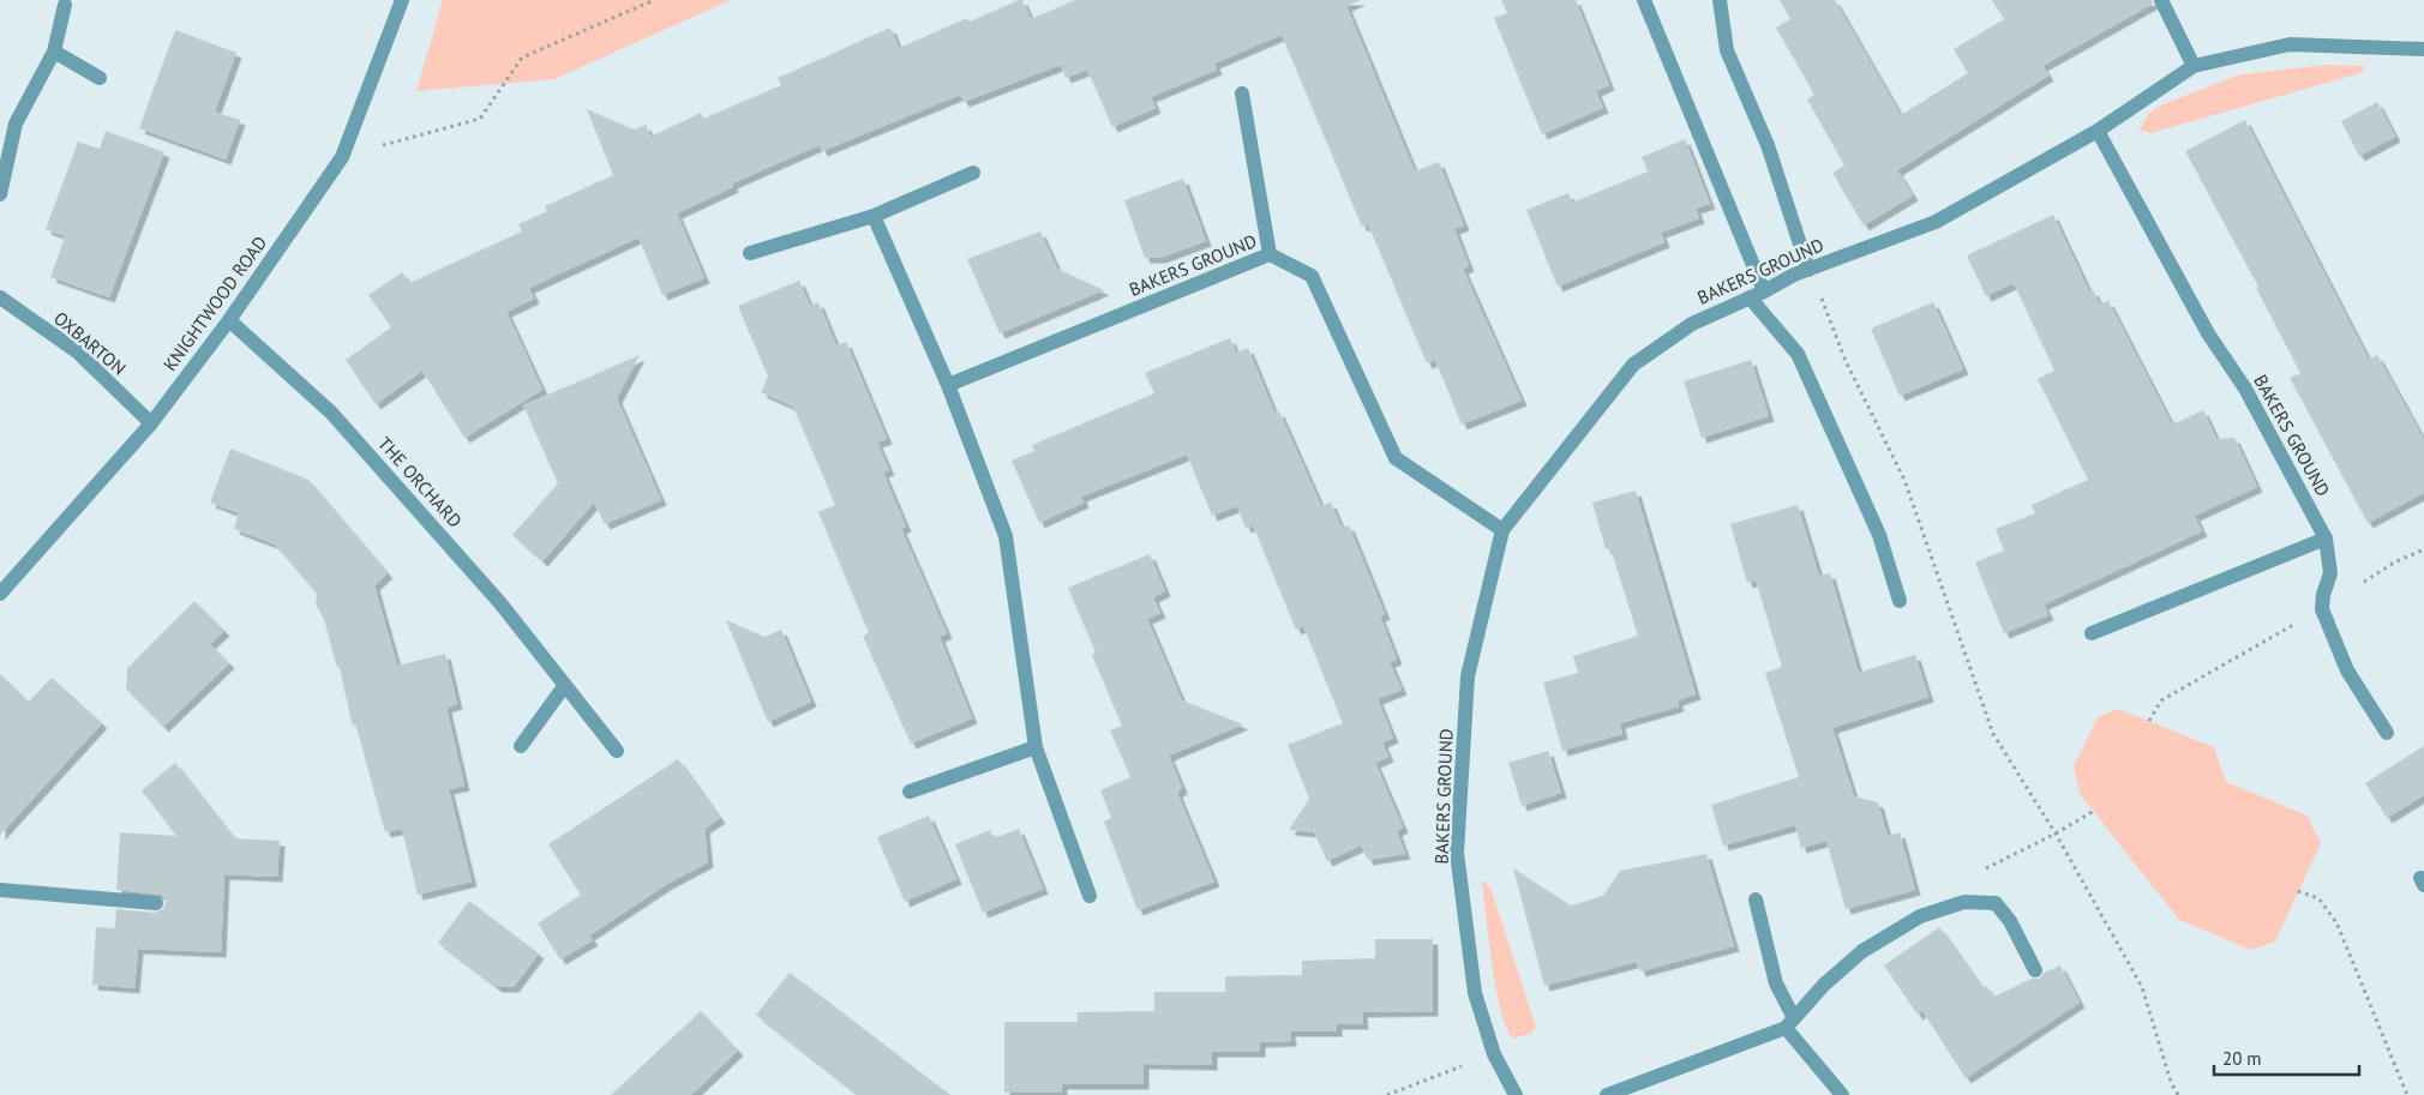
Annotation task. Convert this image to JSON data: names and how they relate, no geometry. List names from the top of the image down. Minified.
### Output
{"streets":{"street":["BAKERS GROUND","KNIGHTWOOD ROAD","OXBARTON","THE ORCHARD"]},"crossings":[["KNIGHTWOOD ROAD","OXBARTON"],["KNIGHTWOOD ROAD","THE ORCHARD"]],"scale_bar":"20 m"}
